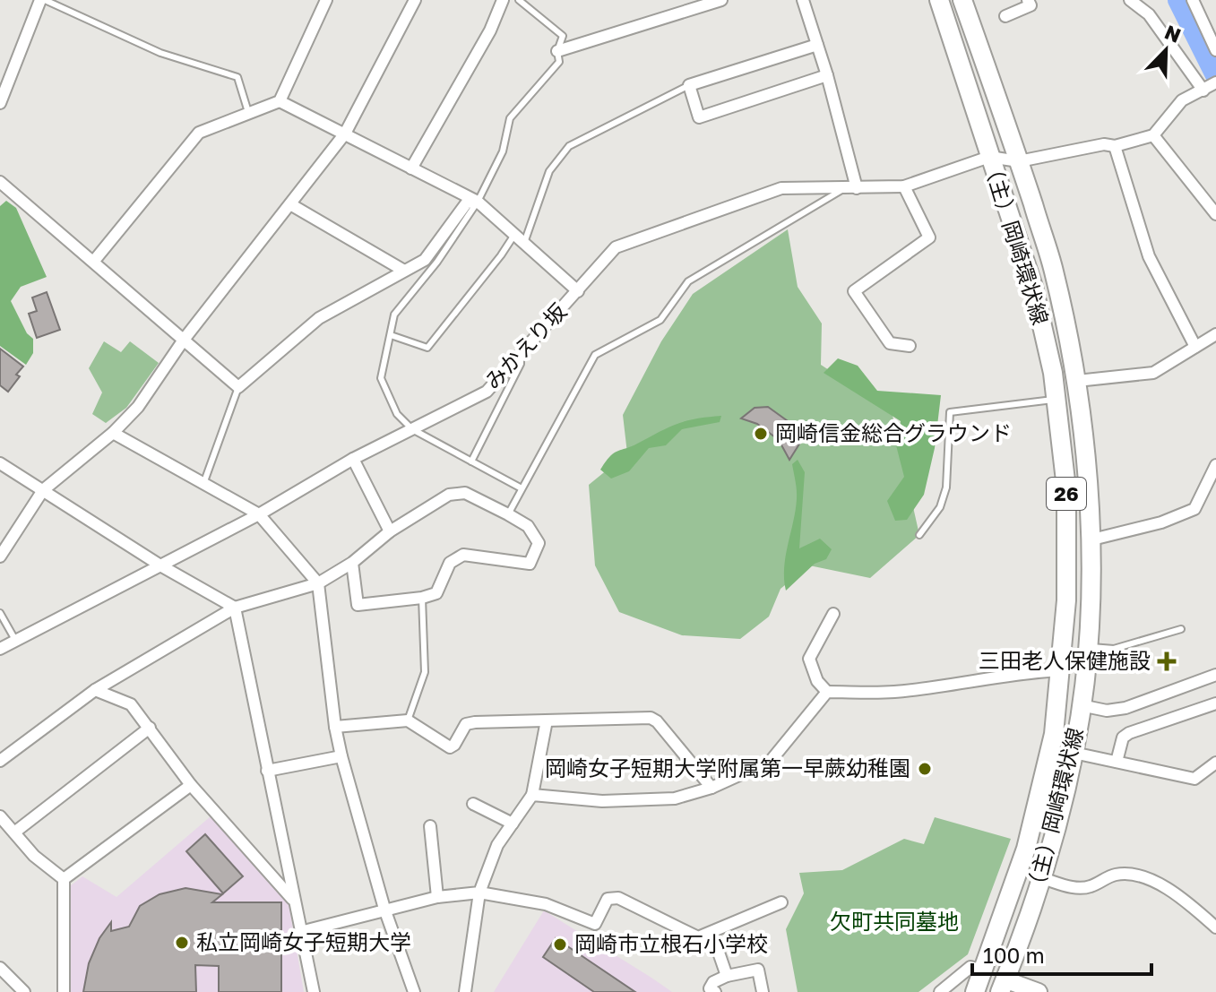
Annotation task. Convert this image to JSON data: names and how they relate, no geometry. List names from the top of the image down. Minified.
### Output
{"streets":{"main road":["（主）岡崎環状線","26"],"street":["みかえり坂"]},"crossings":[["（主）岡崎環状線","みかえり坂"]],"parks":["欠町共同墓地"],"places":{"other":["岡崎信金総合グラウンド","岡崎女子短期大学附属第一早蕨幼稚園","私立岡崎女子短期大学","岡崎市立根石小学校"],"health":["三田老人保健施設"]},"scale_bar":"100 m","north":"top right"}
